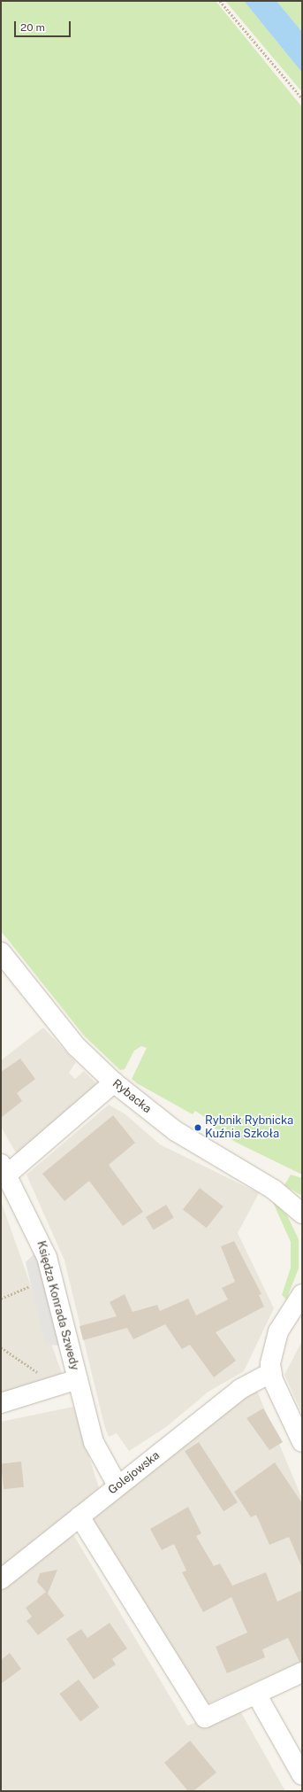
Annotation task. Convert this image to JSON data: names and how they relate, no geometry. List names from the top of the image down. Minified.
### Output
{"streets":{"street":["Rybacka","Księdza Konrada Szwedy","Golejowska"]},"crossings":[["Rybacka","Księdza Konrada Szwedy"],["Księdza Konrada Szwedy","Golejowska"]],"places":["Rybnik Rybnicka Kuźnia Szkoła"],"scale_bar":"20 m"}
